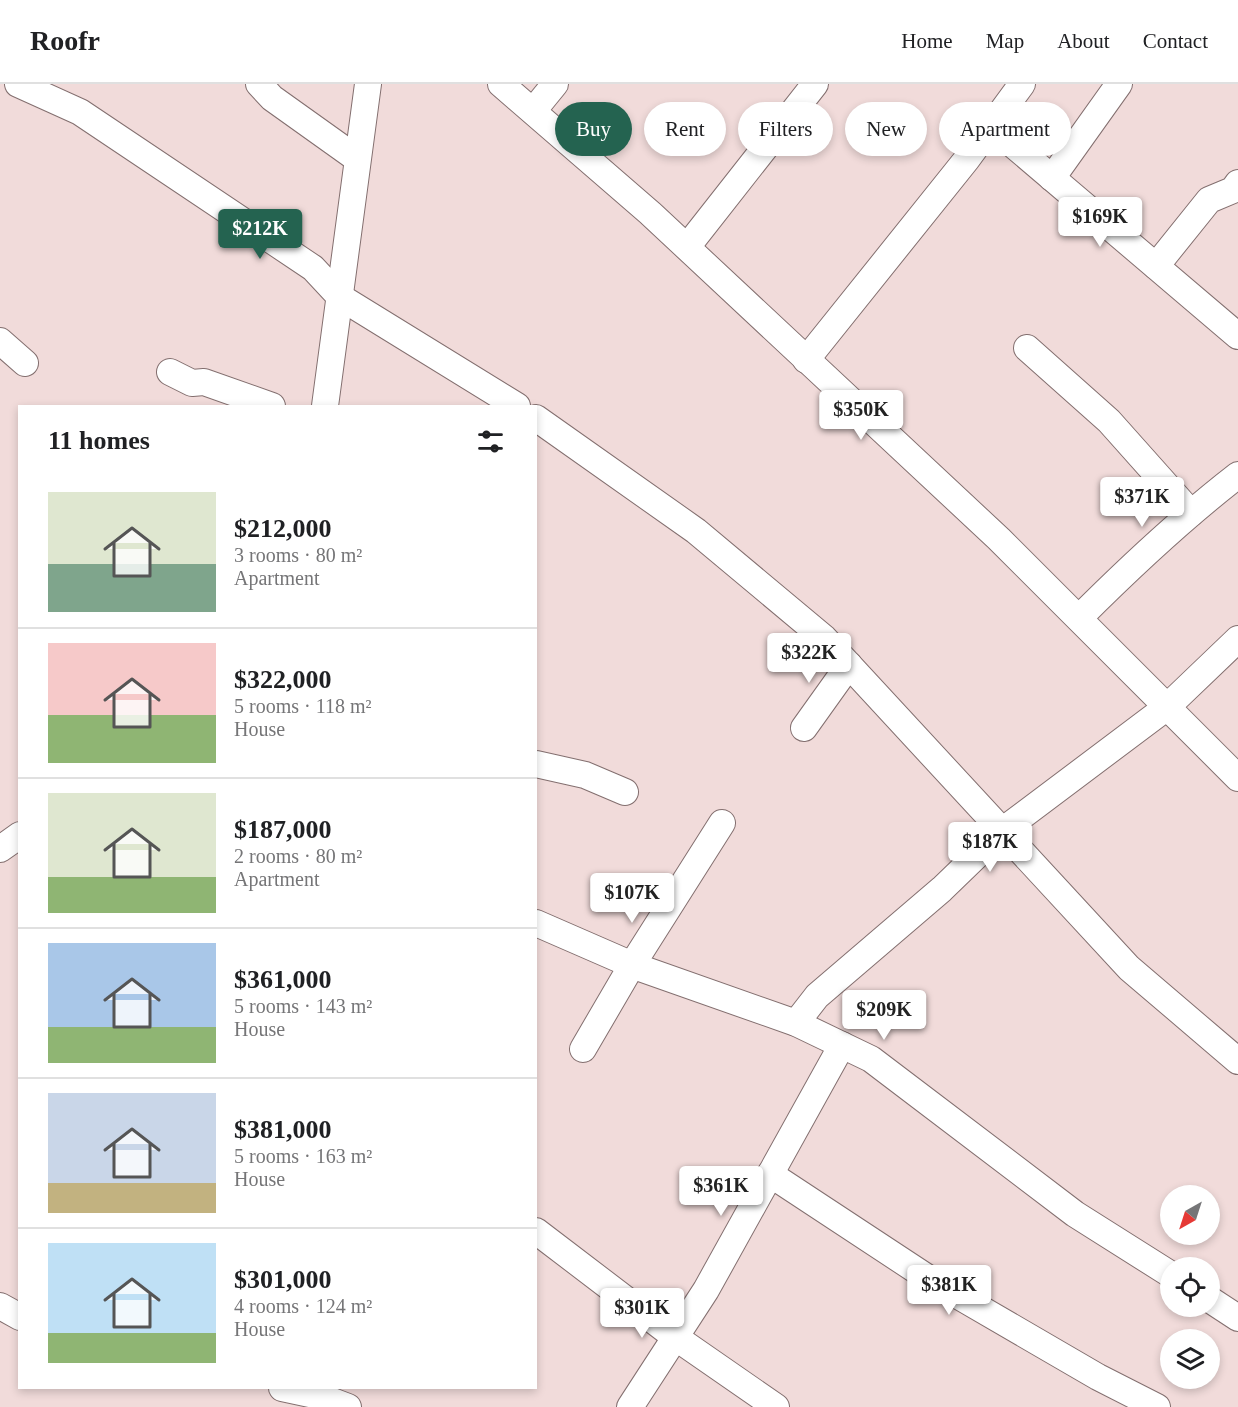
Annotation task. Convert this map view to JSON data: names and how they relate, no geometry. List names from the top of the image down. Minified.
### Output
{"north":"bottom left","page":{"header":"Roofr","nav":["Home","Map","About","Contact"],"chip":["Buy","Rent","Filters","New","Apartment"],"price":["$169K","$212K","$350K","$371K","$322K","$187K","$107K","$209K","$361K","$381K","$301K"],"heading":"11 homes","list":[{"name":"$212,000","note":"3 rooms · 80 m² · Apartment"},{"name":"$322,000","note":"5 rooms · 118 m² · House"},{"name":"$187,000","note":"2 rooms · 80 m² · Apartment"},{"name":"$361,000","note":"5 rooms · 143 m² · House"},{"name":"$381,000","note":"5 rooms · 163 m² · House"},{"name":"$301,000","note":"4 rooms · 124 m² · House"}]}}
